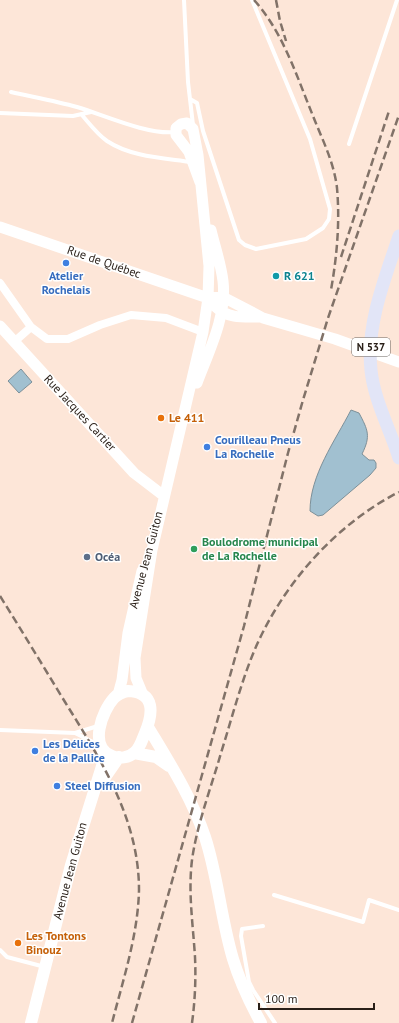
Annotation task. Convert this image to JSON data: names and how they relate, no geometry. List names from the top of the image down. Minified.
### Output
{"streets":{"main road":["N 537","Avenue Jean Guiton"],"street":["Rue de Québec","Rue Jacques Cartier"]},"crossings":[["Rue de Québec","Avenue Jean Guiton"],["Rue Jacques Cartier","Avenue Jean Guiton"]],"places":["Atelier Rochelais","R 621","Le 411","Courilleau Pneus La Rochelle","Boulodrome municipal de La Rochelle","Océa","Les Délices de la Pallice","Steel Diffusion","Les Tontons Binouz"],"scale_bar":"100 m"}
